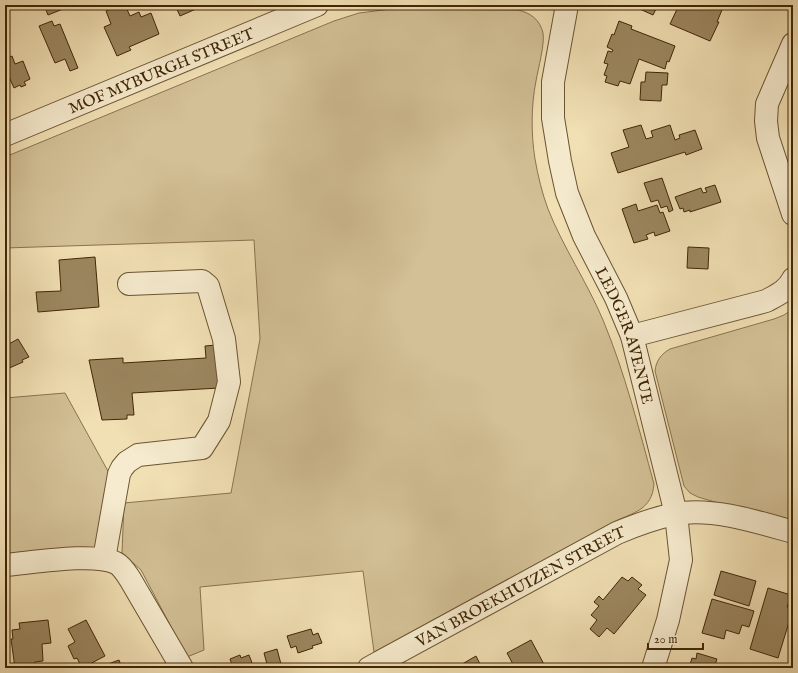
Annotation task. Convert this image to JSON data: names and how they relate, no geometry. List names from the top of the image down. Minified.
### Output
{"streets":{"street":["MOF MYBURGH STREET","LEDGER AVENUE","VAN BROEKHUIZEN STREET"]},"crossings":[["LEDGER AVENUE","VAN BROEKHUIZEN STREET"]],"scale_bar":"20 m"}
